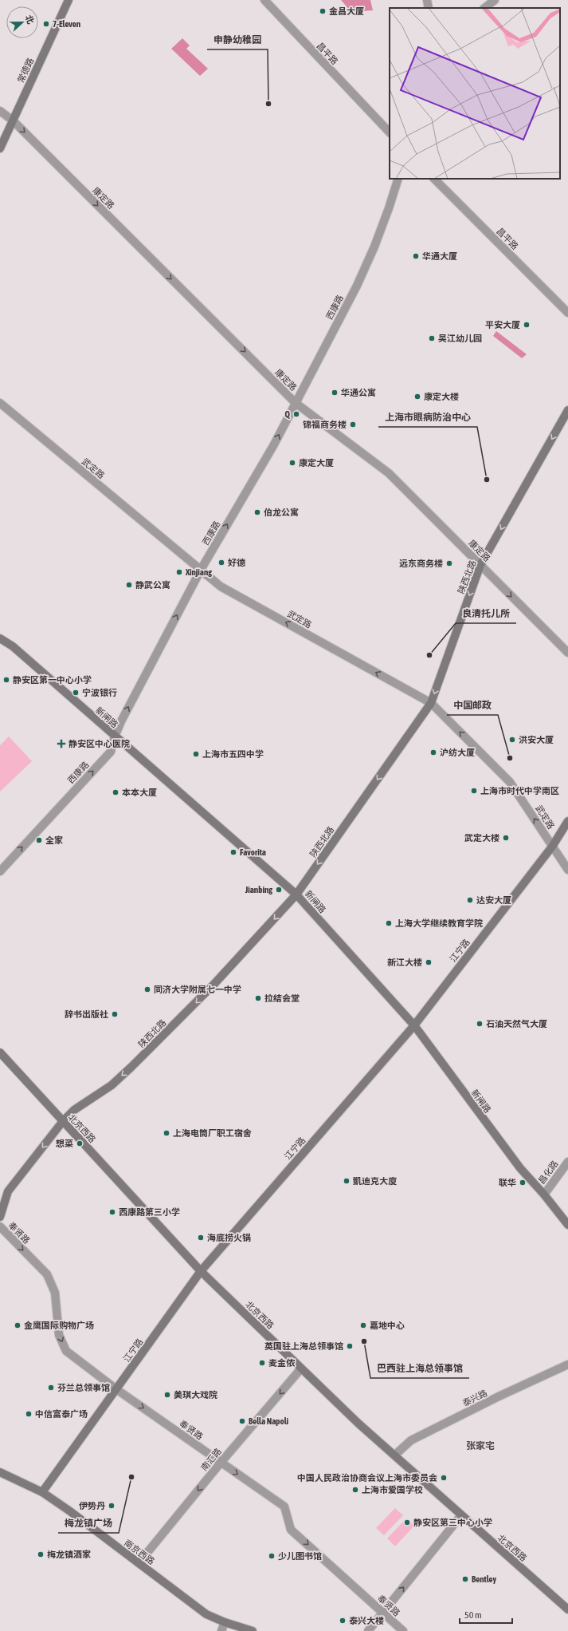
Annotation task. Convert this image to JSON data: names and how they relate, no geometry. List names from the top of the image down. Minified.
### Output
{"streets":{"main road":["常德路","陕西北路","新闸路","江宁路","北京西路","南京西路"],"street":["昌平路","康定路","西康路","武定路","昌化路","奉贤路","泰兴路","南汇路"]},"crossings":[["常德路","康定路"],["康定路","西康路"],["康定路","陕西北路"],["西康路","武定路"],["西康路","新闸路"],["武定路","陕西北路"],["武定路","江宁路"],["陕西北路","新闸路"],["陕西北路","北京西路"],["新闸路","江宁路"],["新闸路","昌化路"],["江宁路","北京西路"],["江宁路","奉贤路"],["江宁路","南京西路"],["北京西路","泰兴路"],["北京西路","南汇路"],["奉贤路","南汇路"],["南汇路","南京西路"]],"one_way":["康定路","西康路","武定路","陕西北路","奉贤路","南汇路"],"districts":["张家宅"],"places":{"other":["金昌大厦","7-Eleven","申静幼稚园","华通大厦","平安大厦","吴江幼儿园","华通公寓","康定大楼","Q","锦福商务楼","康定大厦","上海市眼病防治中心","伯龙公寓","好德","远东商务楼","Xinjiang","静武公寓","良清托儿所","静安区第一中心小学","宁波银行","洪安大厦","沪纺大厦","上海市五四中学","中国邮政","上海市时代中学南区","本本大厦","武定大楼","全家","Favorita","Jianbing","达安大厦","上海大学继续教育学院","新江大楼","同济大学附属七一中学","拉结会堂","辞书出版社","石油天然气大厦","上海电筒厂职工宿舍","想菜","凱迪克大廈","联华","西康路第三小学","海底捞火锅","金鹰国际购物广场","嘉地中心","巴西驻上海总领事馆","英国驻上海总领事馆","麦金侬","芬兰总领事馆","美琪大戏院","中信富泰广场","Bella Napoli","梅龙镇广场","中国人民政治协商会议上海市委员会","上海市爱国学校","伊势丹","静安区第三中心小学","梅龙镇酒家","少儿图书馆","Bentley","泰兴大楼"],"health":["静安区中心医院"]},"scale_bar":"50 m","north":"right"}
